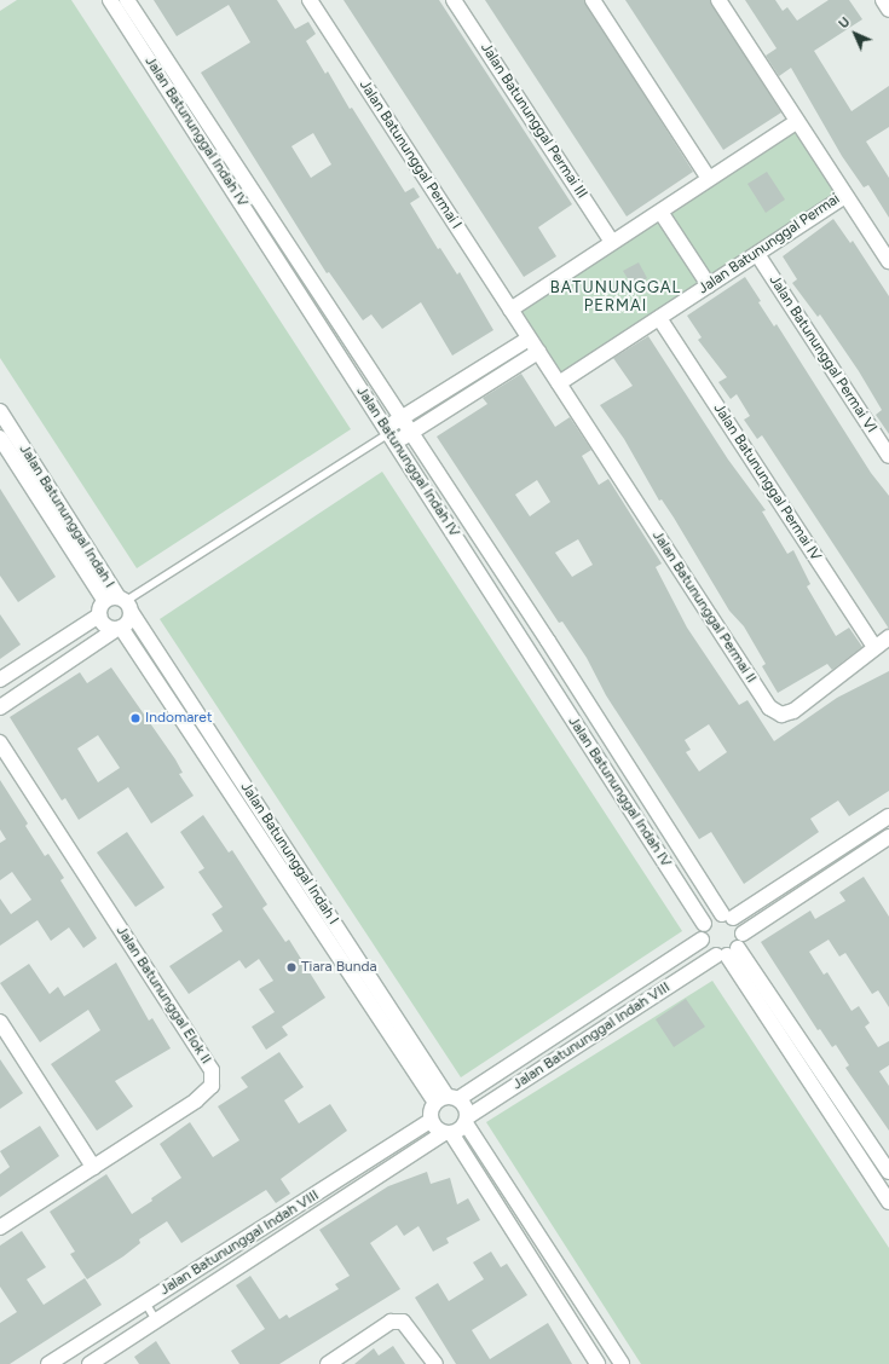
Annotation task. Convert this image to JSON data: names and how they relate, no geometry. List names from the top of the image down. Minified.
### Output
{"streets":{"street":["Jalan Batununggal Permai III","Jalan Batununggal Indah IV","Jalan Batununggal Permai I","Jalan Batununggal Permai","Jalan Batununggal Permai VI","Jalan Batununggal Permai IV","Jalan Batununggal Indah I","Jalan Batununggal Permai II","Jalan Batununggal Elok II","Jalan Batununggal Indah VIII"]},"crossings":[["Jalan Batununggal Indah IV","Jalan Batununggal Indah VIII"],["Jalan Batununggal Permai","Jalan Batununggal Permai VI"],["Jalan Batununggal Permai","Jalan Batununggal Permai IV"],["Jalan Batununggal Permai","Jalan Batununggal Permai II"],["Jalan Batununggal Permai IV","Jalan Batununggal Permai II"],["Jalan Batununggal Indah I","Jalan Batununggal Indah VIII"]],"districts":["BATUNUNGGAL PERMAI"],"places":["Indomaret","Tiara Bunda"],"north":"top left"}
